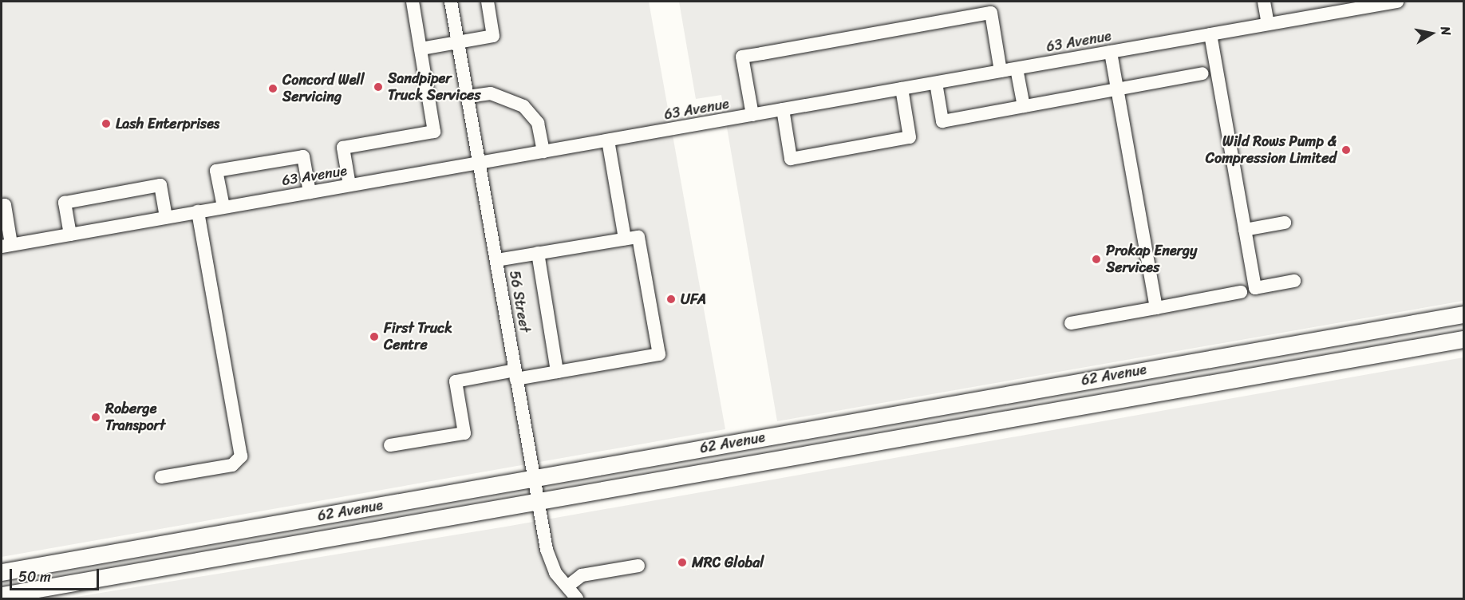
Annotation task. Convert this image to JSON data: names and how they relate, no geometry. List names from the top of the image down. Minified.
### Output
{"streets":{"main road":["62 Avenue"],"street":["63 Avenue","56 Street"]},"crossings":[["63 Avenue","56 Street"],["56 Street","62 Avenue"]],"places":["Sandpiper Truck Services","Concord Well Servicing","Lash Enterprises","Wild Rows Pump & Compression Limited","Prokap Energy Services","UFA","First Truck Centre","Roberge Transport","MRC Global"],"scale_bar":"50 m","north":"right"}
